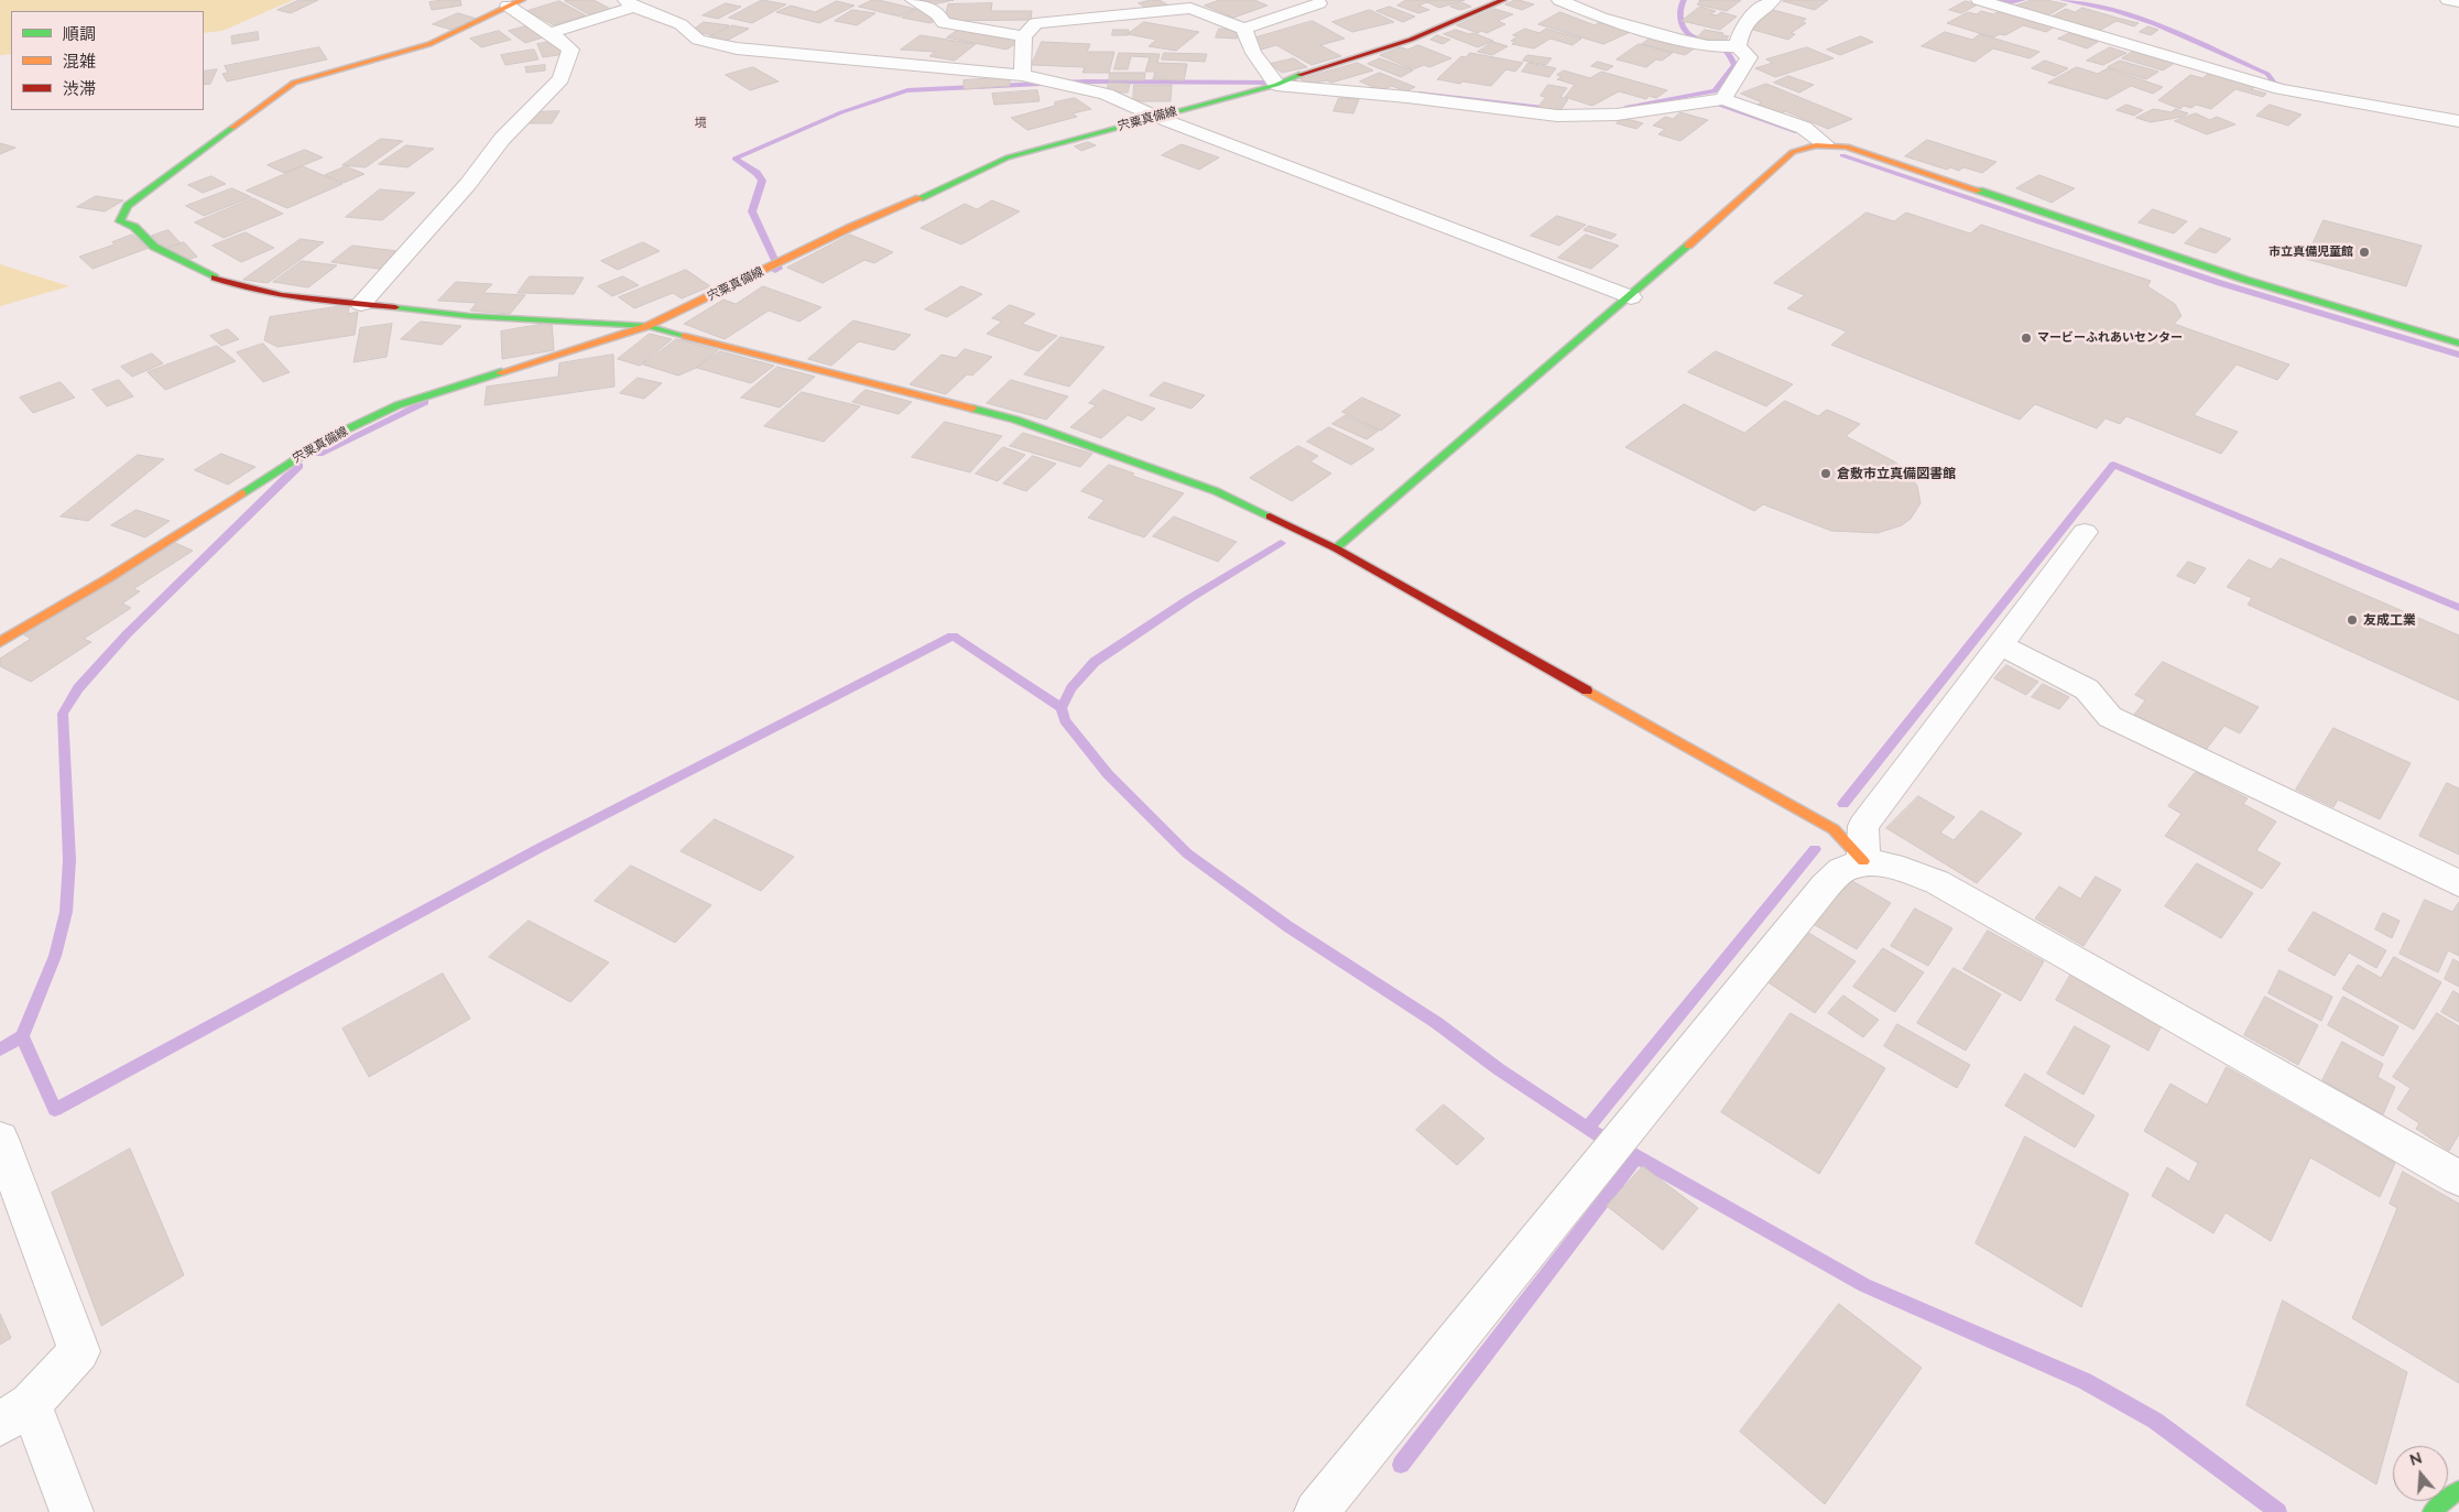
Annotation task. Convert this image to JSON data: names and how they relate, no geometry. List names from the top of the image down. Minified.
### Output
{"streets":{"street":["宍粟真備線"]},"districts":["境"],"places":["市立真備児童館","マービーふれあいセンター","倉敷市立真備図書館","友成工業"],"legend":["順調","混雑","渋滞"],"north":"top"}
